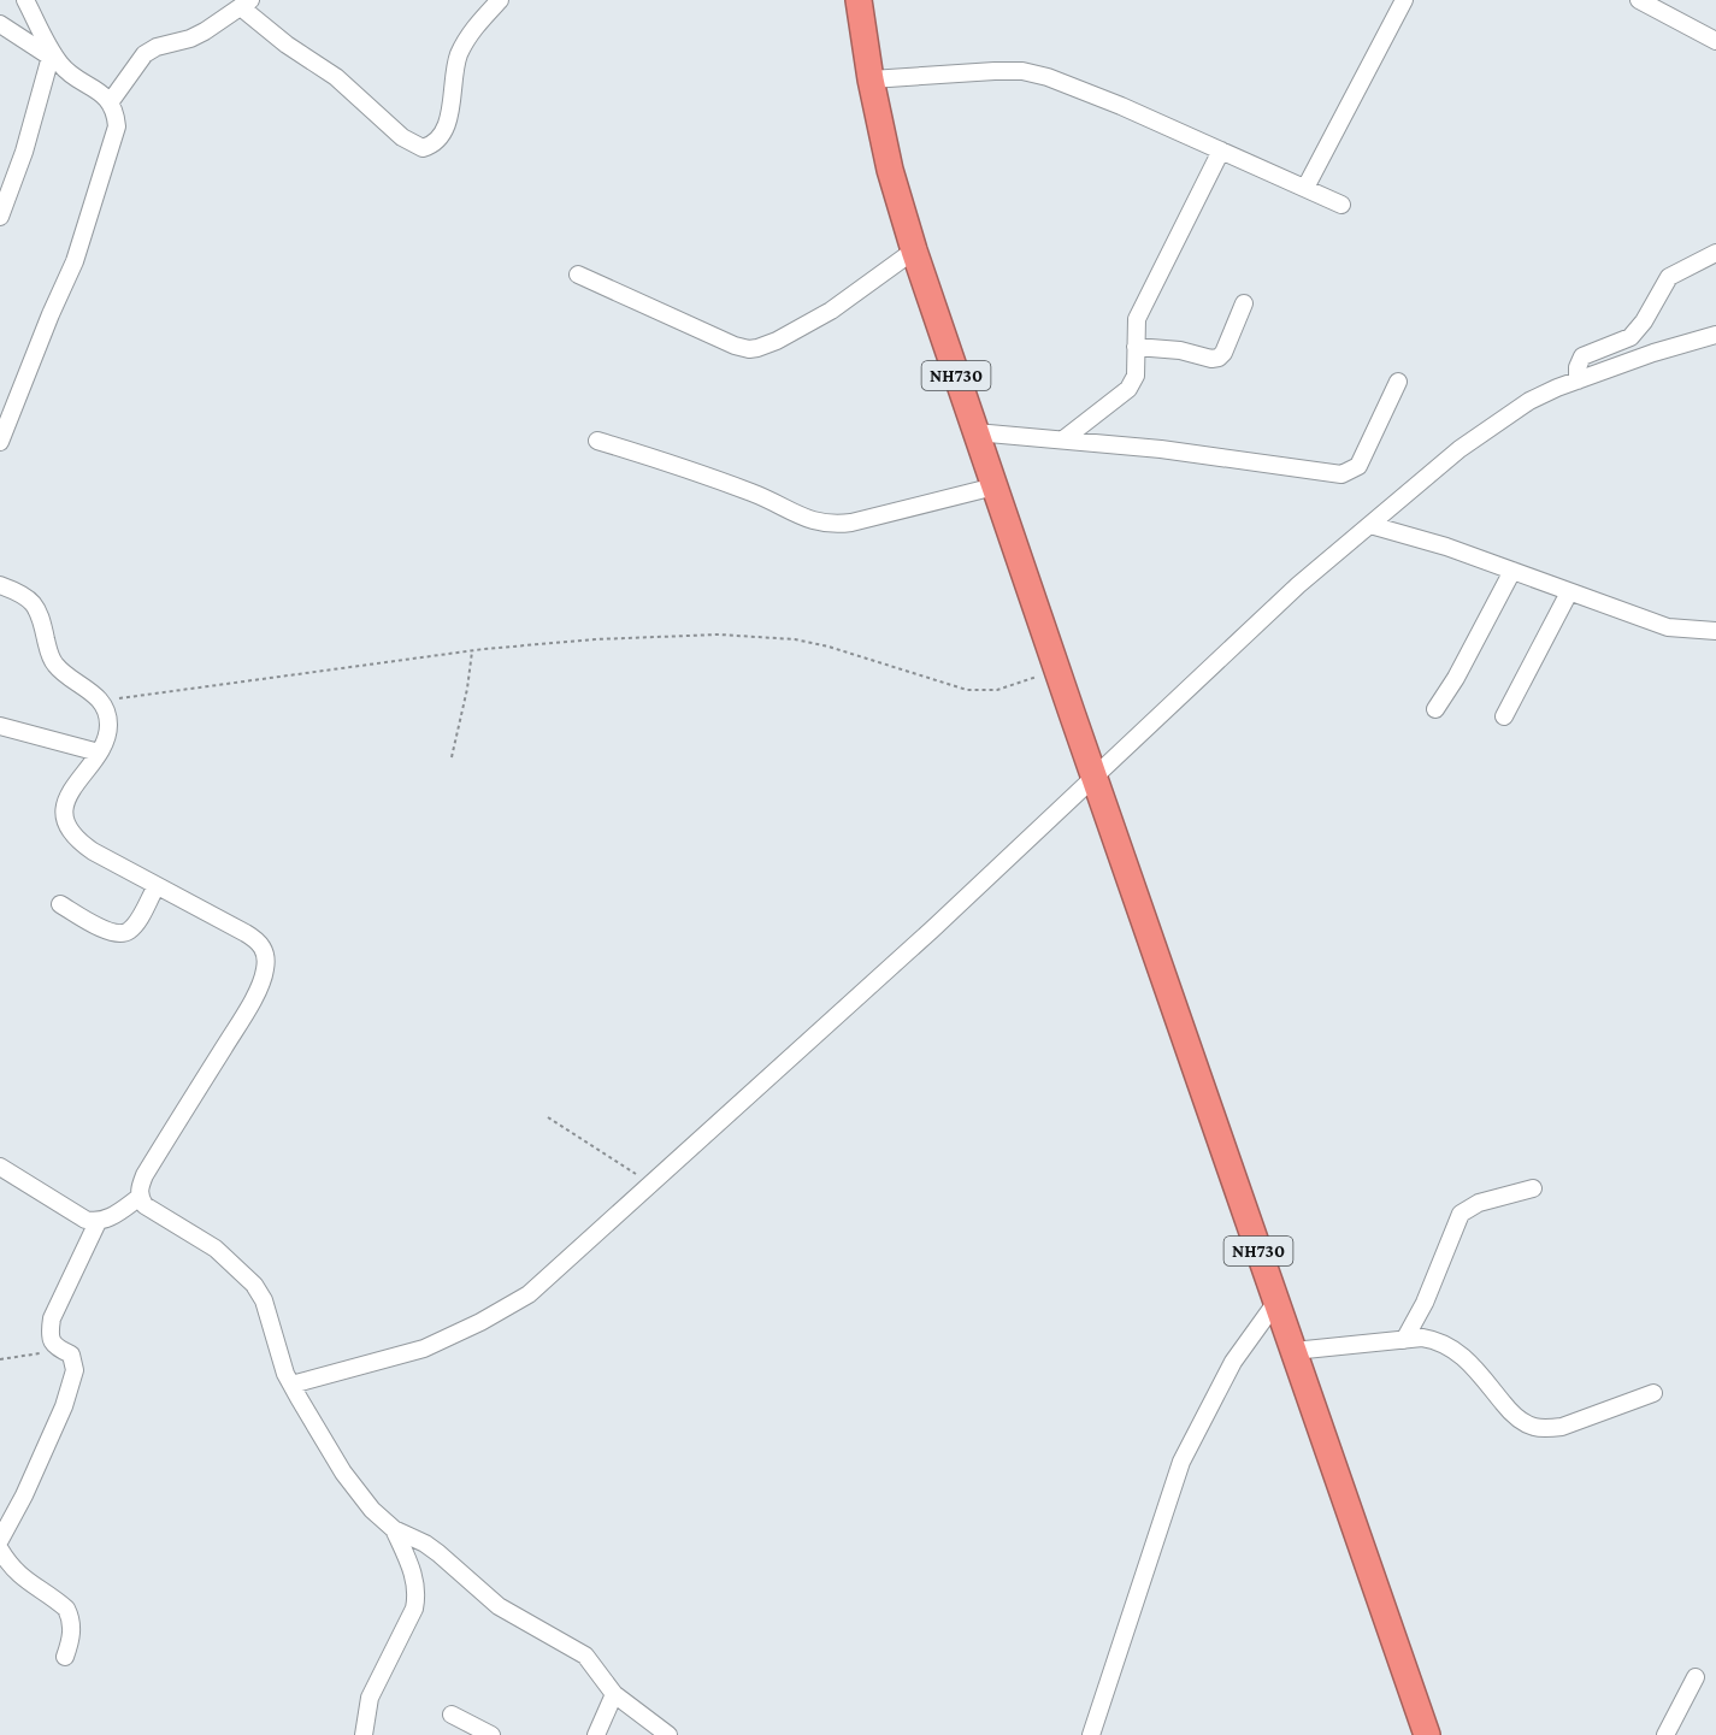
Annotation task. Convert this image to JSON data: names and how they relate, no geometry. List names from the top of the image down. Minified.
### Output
{"streets":{"highway":["NH730"]}}
